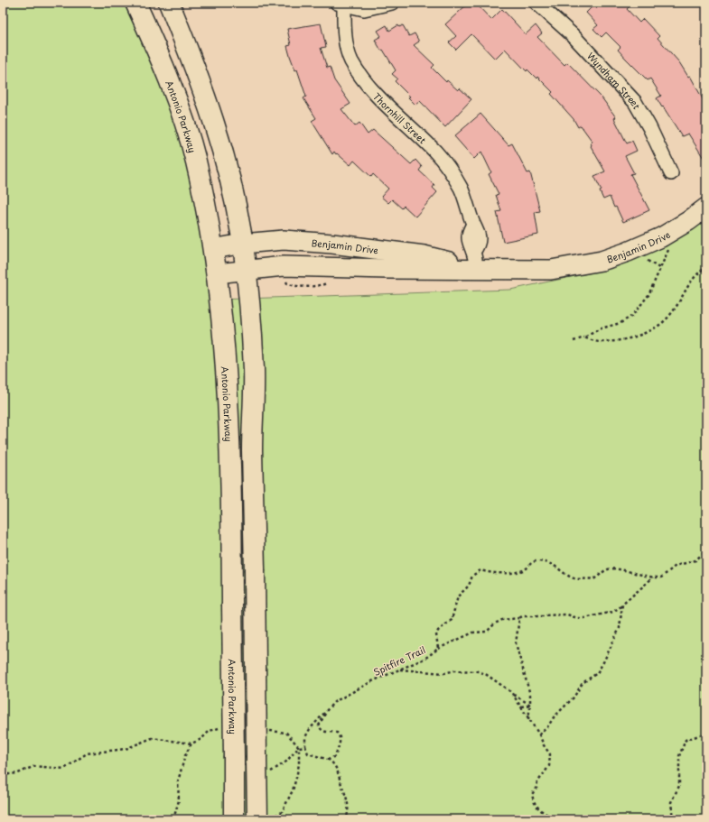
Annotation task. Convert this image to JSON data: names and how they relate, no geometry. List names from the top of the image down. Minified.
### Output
{"streets":{"main road":["Antonio Parkway","Benjamin Drive"],"street":["Wyndham Street","Thornhill Street"],"path":["Spitfire Trail"]},"crossings":[["Antonio Parkway","Benjamin Drive"],["Thornhill Street","Benjamin Drive"]]}
